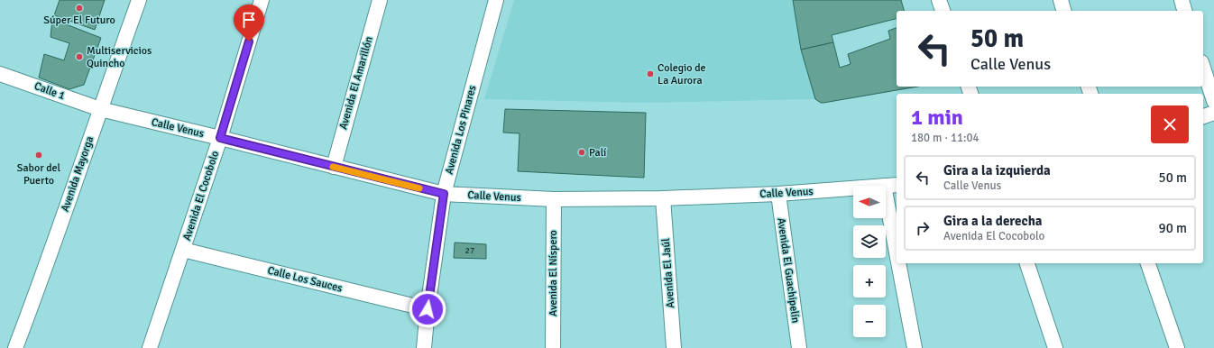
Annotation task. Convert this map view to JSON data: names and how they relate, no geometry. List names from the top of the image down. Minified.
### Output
{"streets":{"street":["Avenida El Amarillón","Calle 1","Calle Venus","Avenida Los Pinares","Avenida Mayorga","Avenida El Cocobolo","Avenida El Guachipelín","Avenida El Níspero","Avenida El Jaúl","Calle Los Sauces"]},"crossings":[["Avenida El Amarillón","Calle Venus"],["Calle 1","Calle Venus"],["Calle 1","Avenida Mayorga"],["Calle Venus","Avenida Los Pinares"],["Calle Venus","Avenida Mayorga"],["Calle Venus","Avenida El Cocobolo"],["Calle Venus","Avenida El Guachipelín"],["Calle Venus","Avenida El Níspero"],["Calle Venus","Avenida El Jaúl"],["Avenida Los Pinares","Calle Los Sauces"],["Avenida El Cocobolo","Calle Los Sauces"]],"places":["Súper El Futuro","Multiservicios Quincho","Colegio de La Aurora","Palí","Sabor del Puerto"],"house_numbers":["27"],"north":"left","page":{"turn":["50 m","Calle Venus"],"heading":["1 min","180 m · 11:04"],"list":[{"name":"Gira a la izquierda","note":"Calle Venus","value":"50 m"},{"name":"Gira a la derecha","note":"Avenida El Cocobolo","value":"90 m"}],"map_buttons":["+","−"]}}
